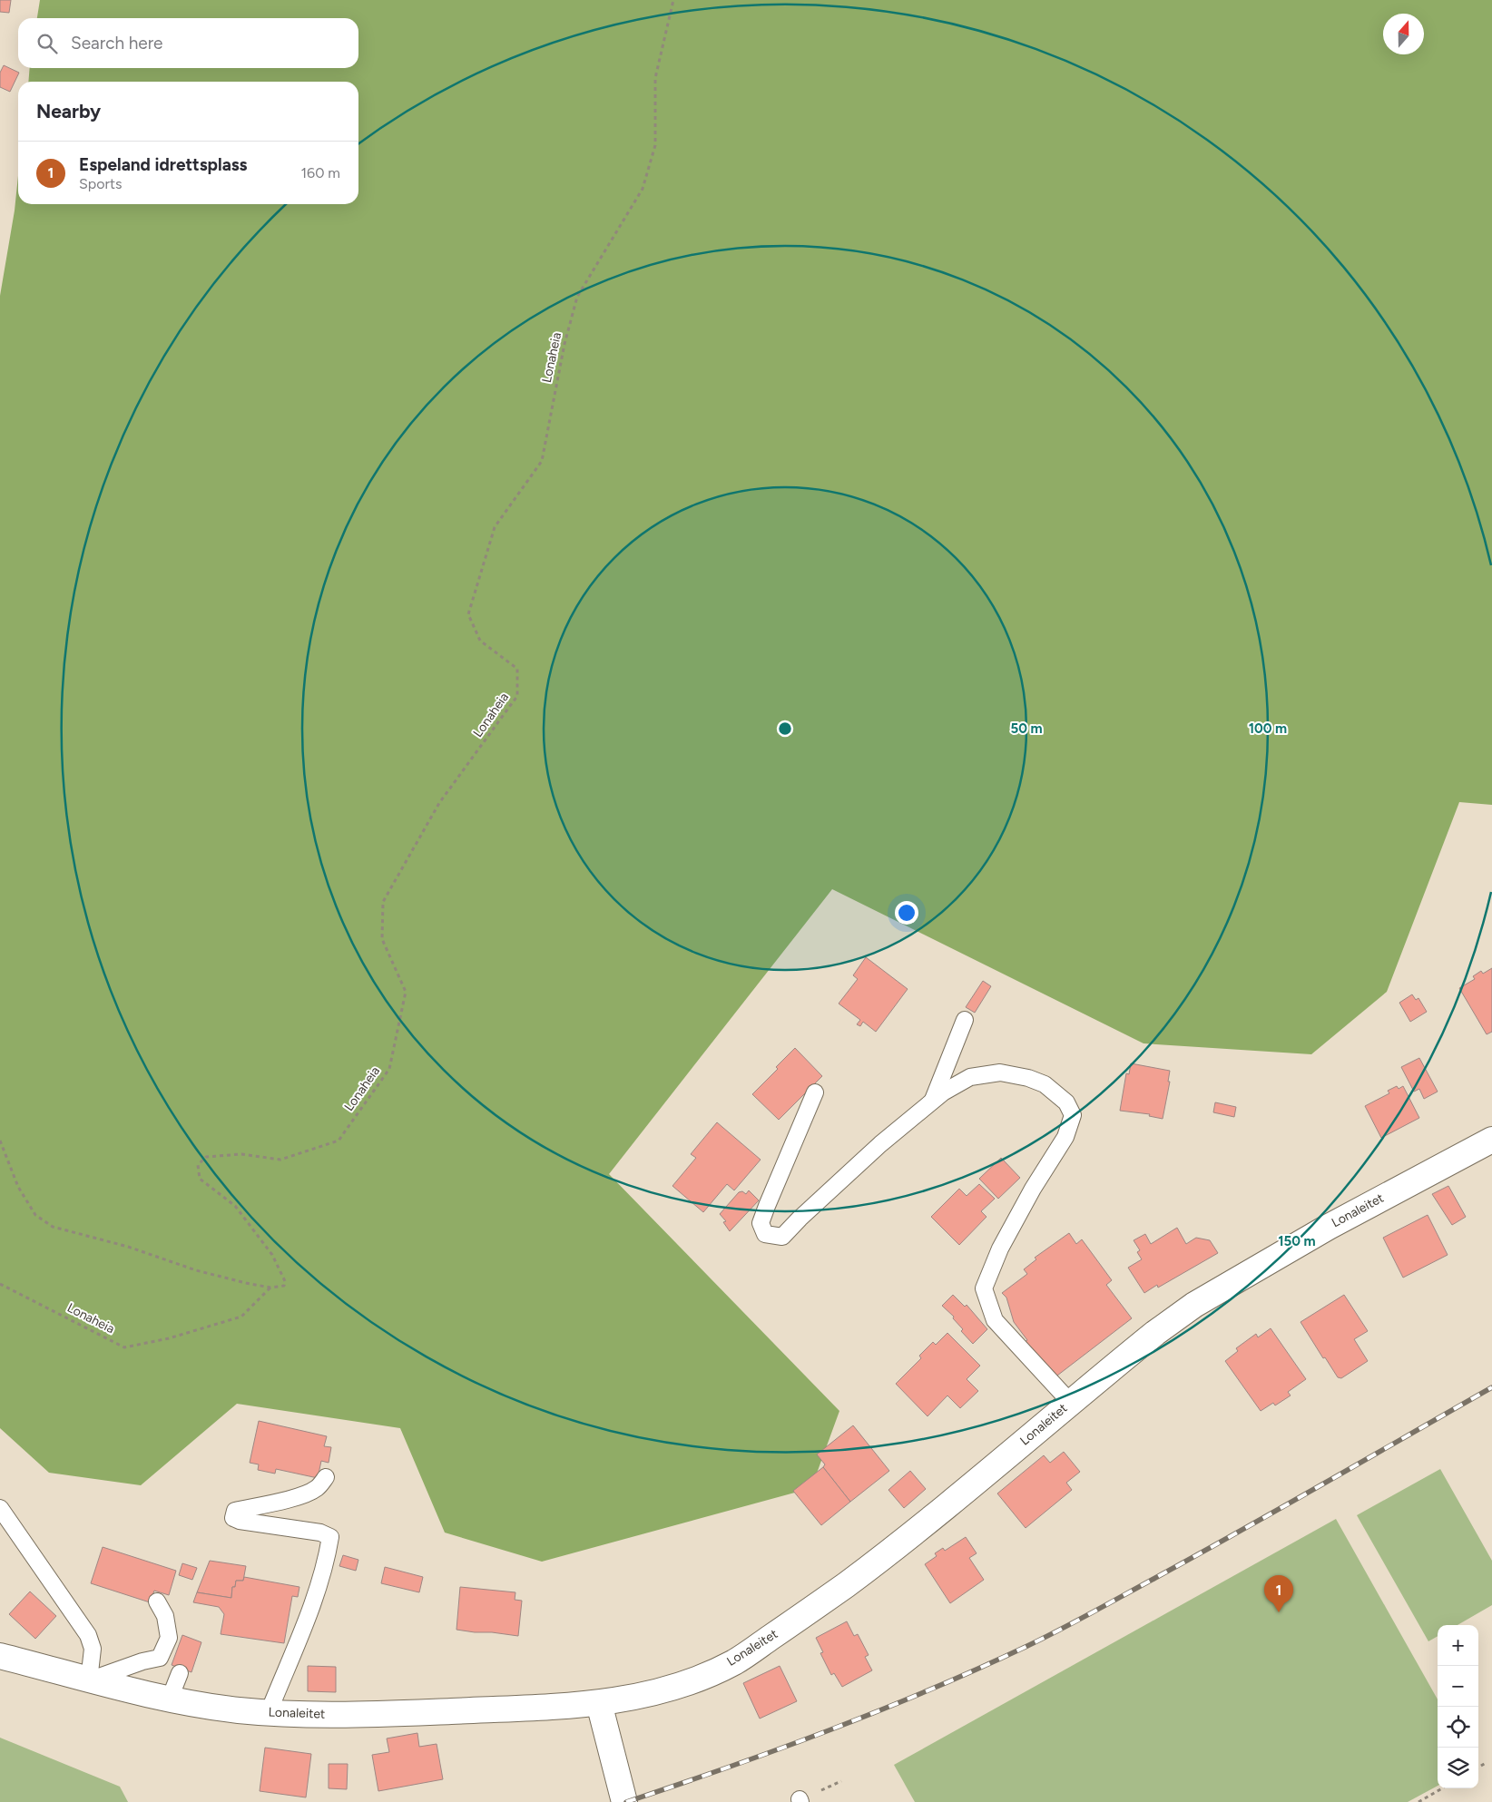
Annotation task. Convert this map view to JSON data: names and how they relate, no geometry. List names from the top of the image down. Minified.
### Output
{"streets":{"street":["Lonaleitet"],"path":["Lonaheia"]},"north":"top","page":{"search":"Search here","heading":"Nearby","list":[{"mark":"1","name":"Espeland idrettsplass","note":"Sports","value":"160 m"}],"pins":"1","map_buttons":["+","−"]},"rings":["50 m","100 m","150 m"]}
